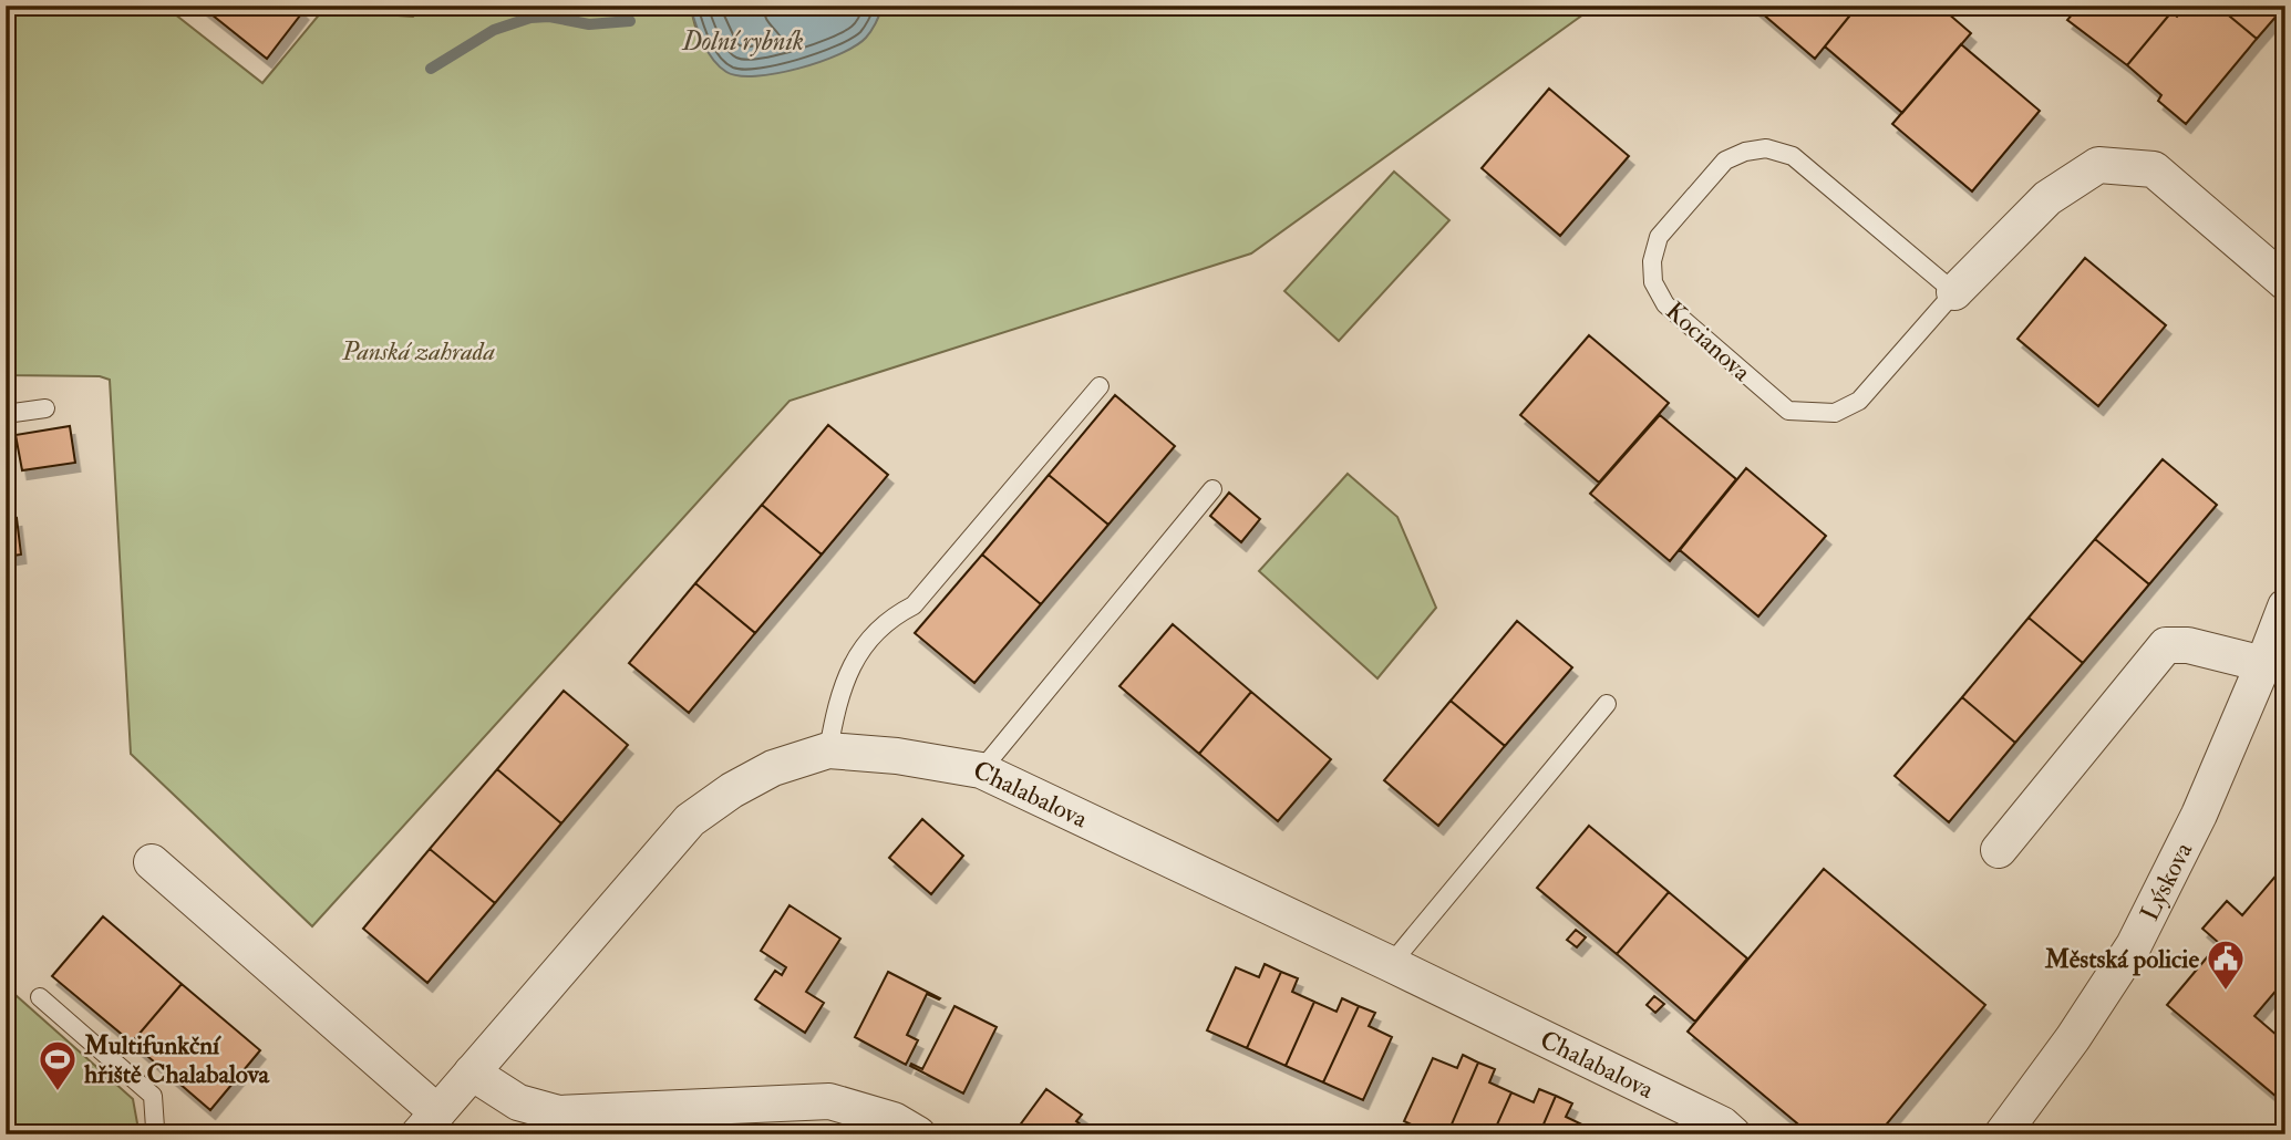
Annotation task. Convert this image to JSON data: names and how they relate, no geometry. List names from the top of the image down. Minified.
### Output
{"streets":{"street":["Kocianova","Chalabalova","Lýskova"]},"water":["Dolní rybník"],"parks":["Panská zahrada"],"places":{"public building":["Městská policie"],"sports":["Multifunkční hřiště Chalabalova"]}}
